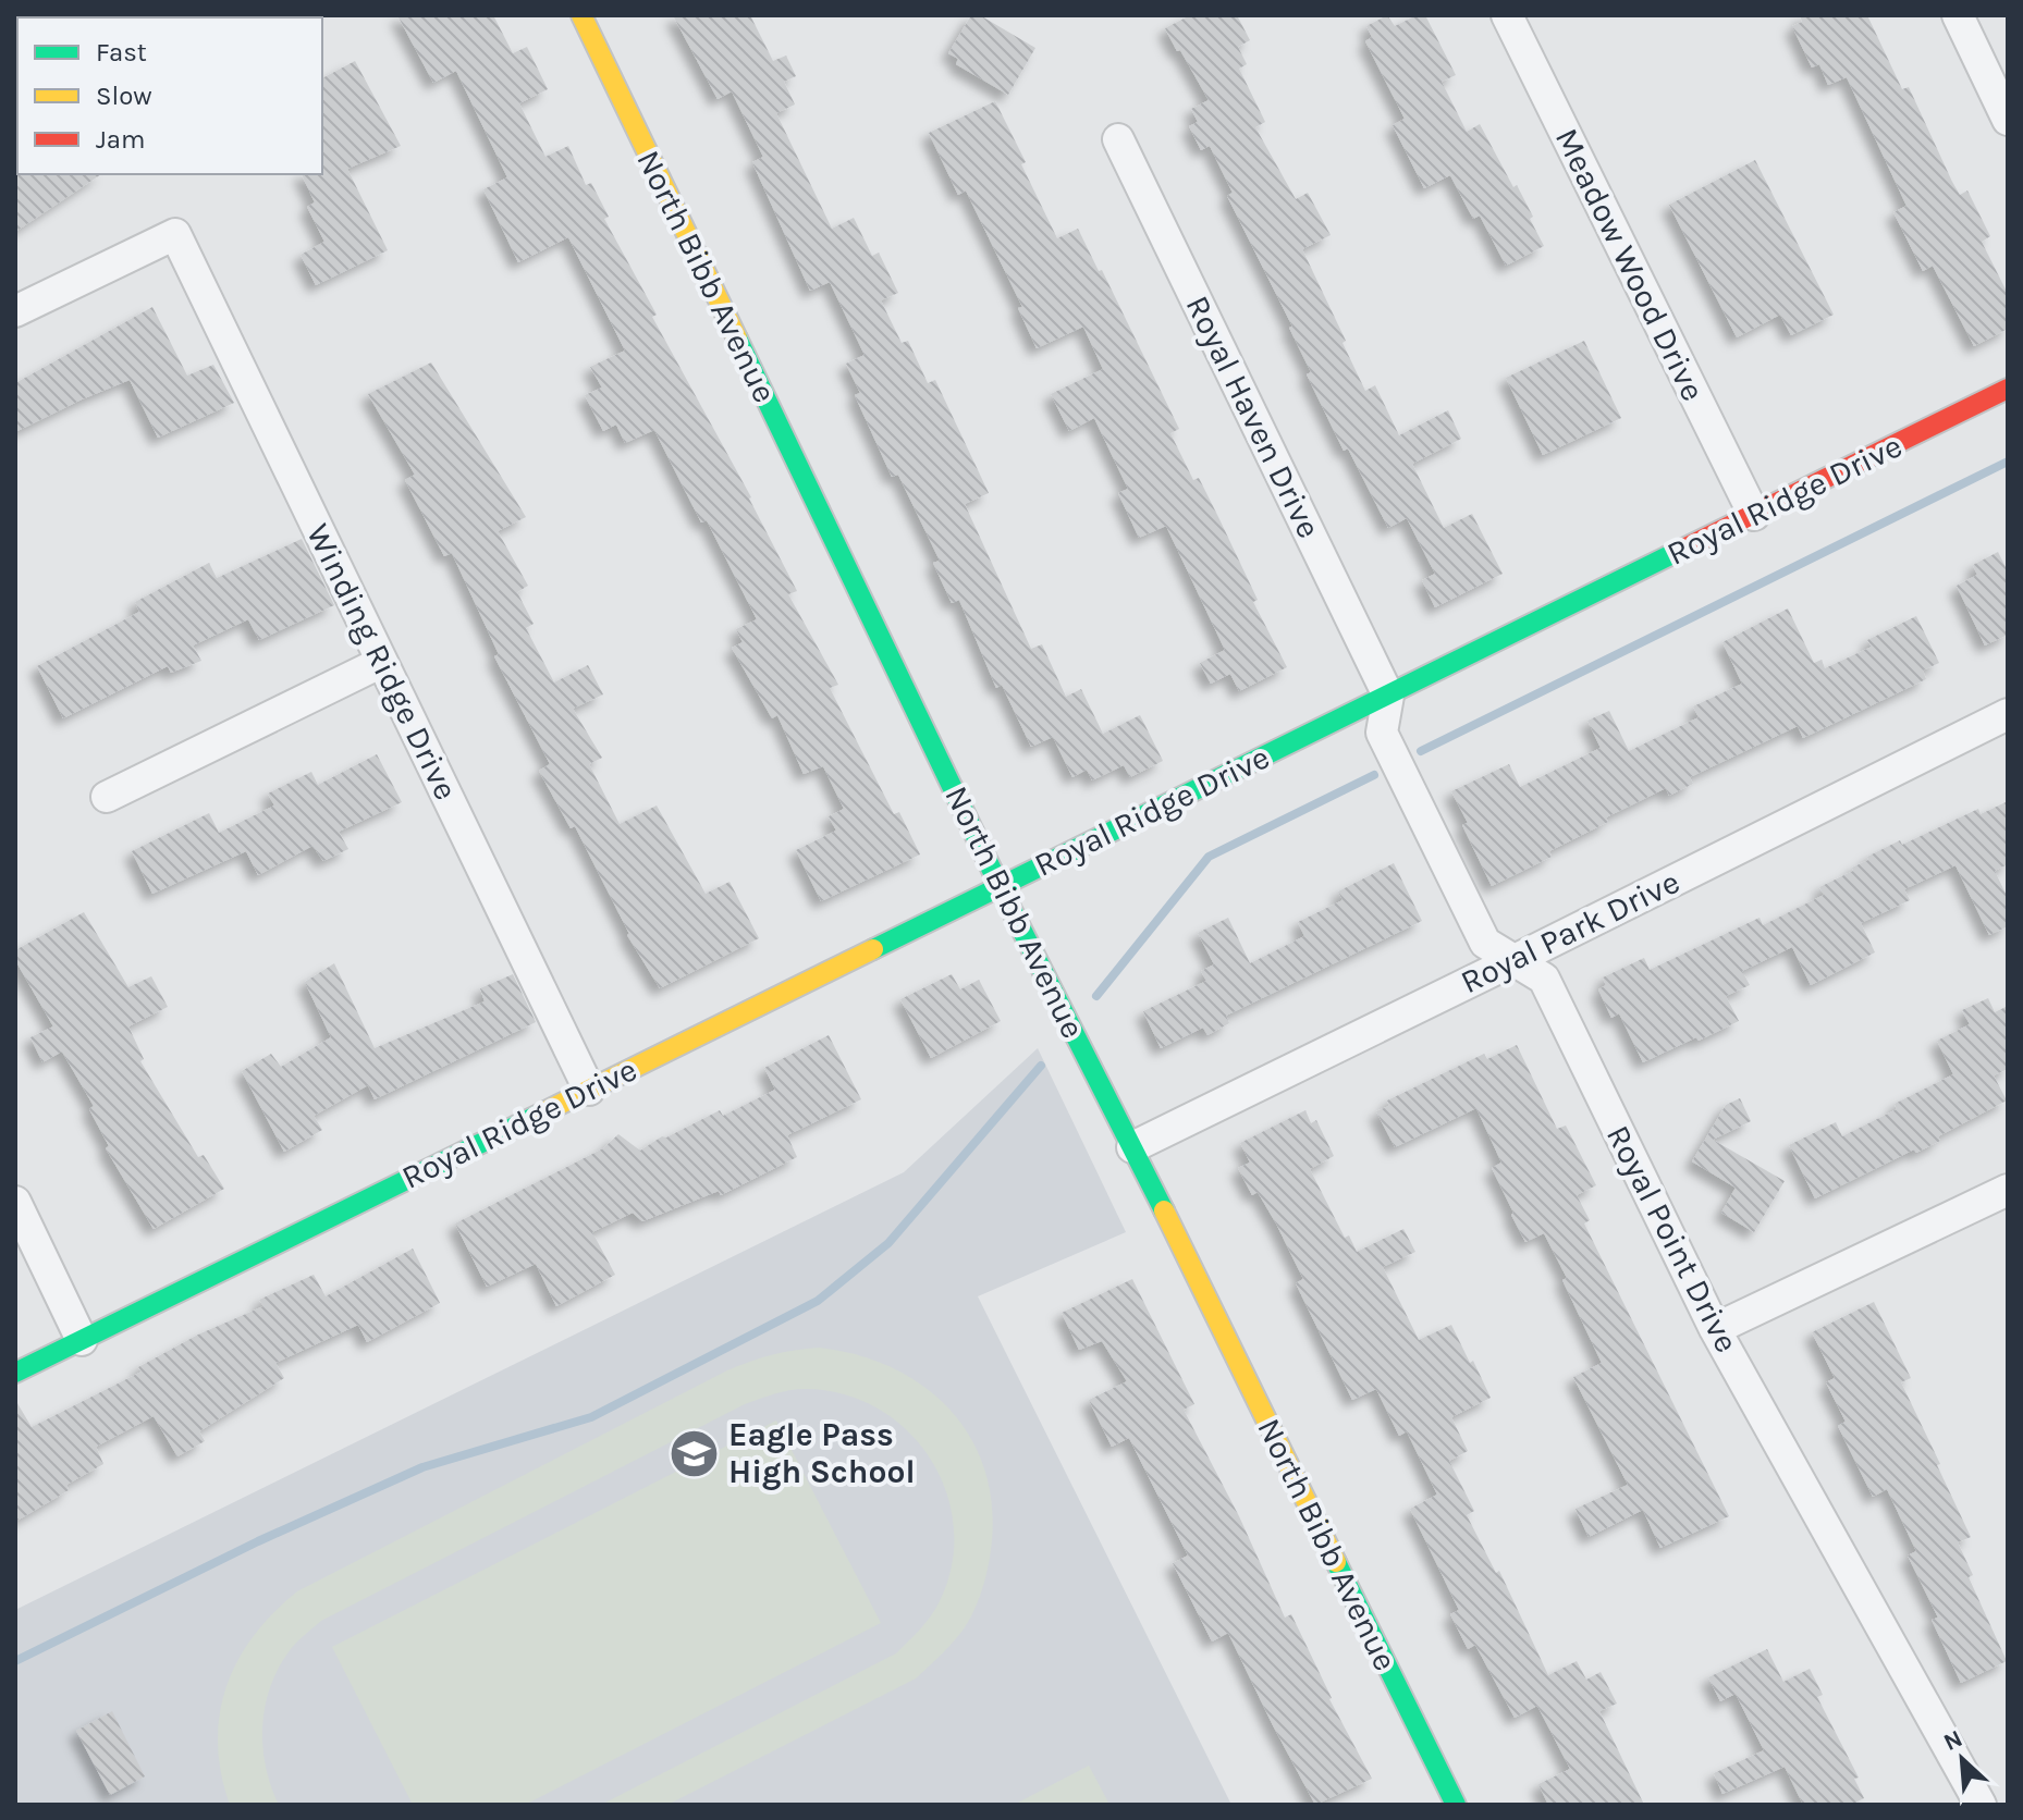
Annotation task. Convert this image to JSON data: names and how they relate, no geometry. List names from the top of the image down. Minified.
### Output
{"streets":{"street":["Meadow Wood Drive","North Bibb Avenue","Royal Haven Drive","Royal Ridge Drive","Winding Ridge Drive","Royal Park Drive","Royal Point Drive"]},"crossings":[["Meadow Wood Drive","Royal Ridge Drive"],["North Bibb Avenue","Royal Ridge Drive"],["North Bibb Avenue","Royal Park Drive"],["Royal Haven Drive","Royal Ridge Drive"],["Royal Haven Drive","Royal Point Drive"],["Royal Ridge Drive","Winding Ridge Drive"],["Royal Ridge Drive","Royal Point Drive"],["Royal Park Drive","Royal Point Drive"]],"places":{"school or university":["Eagle Pass High School"]},"legend":["Fast","Slow","Jam"],"north":"top left"}
